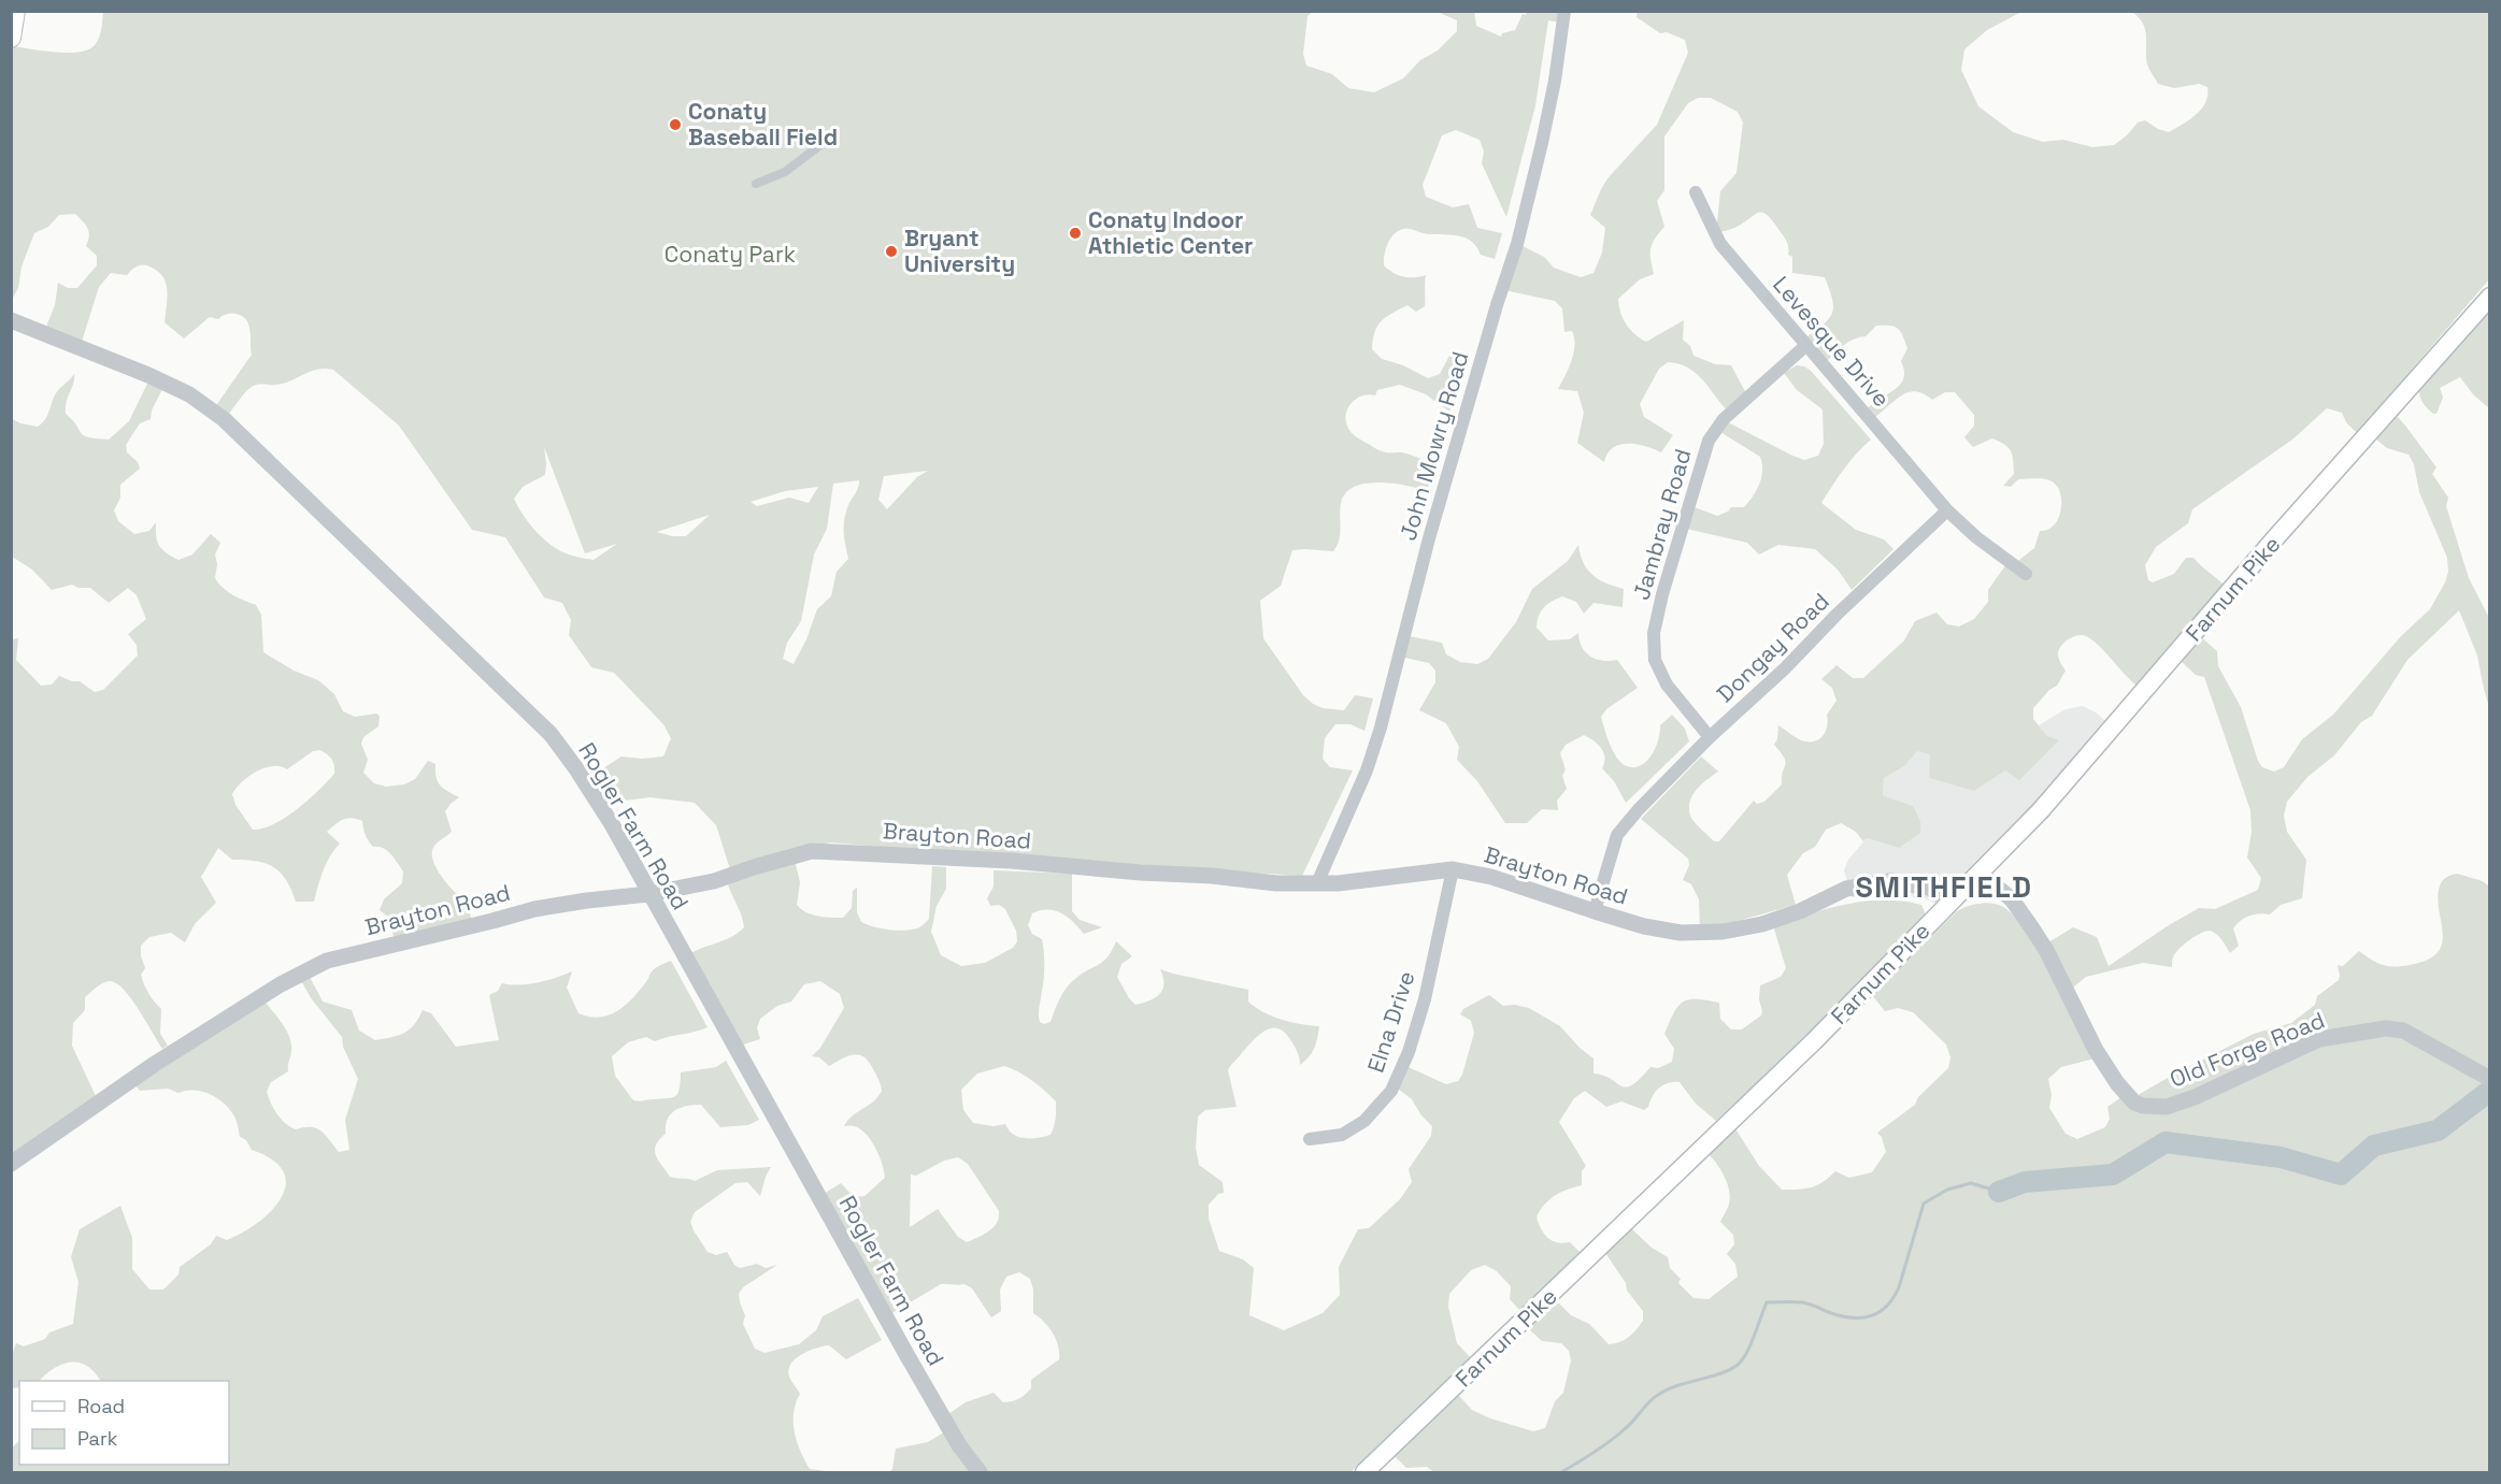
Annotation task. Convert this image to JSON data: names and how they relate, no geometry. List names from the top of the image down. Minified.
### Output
{"streets":{"main road":["Farnum Pike"],"street":["Levesque Drive","John Mowry Road","Jambray Road","Dongay Road","Rogler Farm Road","Brayton Road","Elna Drive","Old Forge Road"]},"crossings":[["Levesque Drive","Jambray Road"],["Levesque Drive","Dongay Road"],["John Mowry Road","Brayton Road"],["Jambray Road","Dongay Road"],["Farnum Pike","Brayton Road"],["Farnum Pike","Old Forge Road"],["Dongay Road","Brayton Road"],["Rogler Farm Road","Brayton Road"],["Brayton Road","Elna Drive"]],"districts":["SMITHFIELD"],"parks":["Conaty Park"],"places":["Conaty Baseball Field","Conaty Indoor Athletic Center","Bryant University"],"legend":["Road","Park"]}
